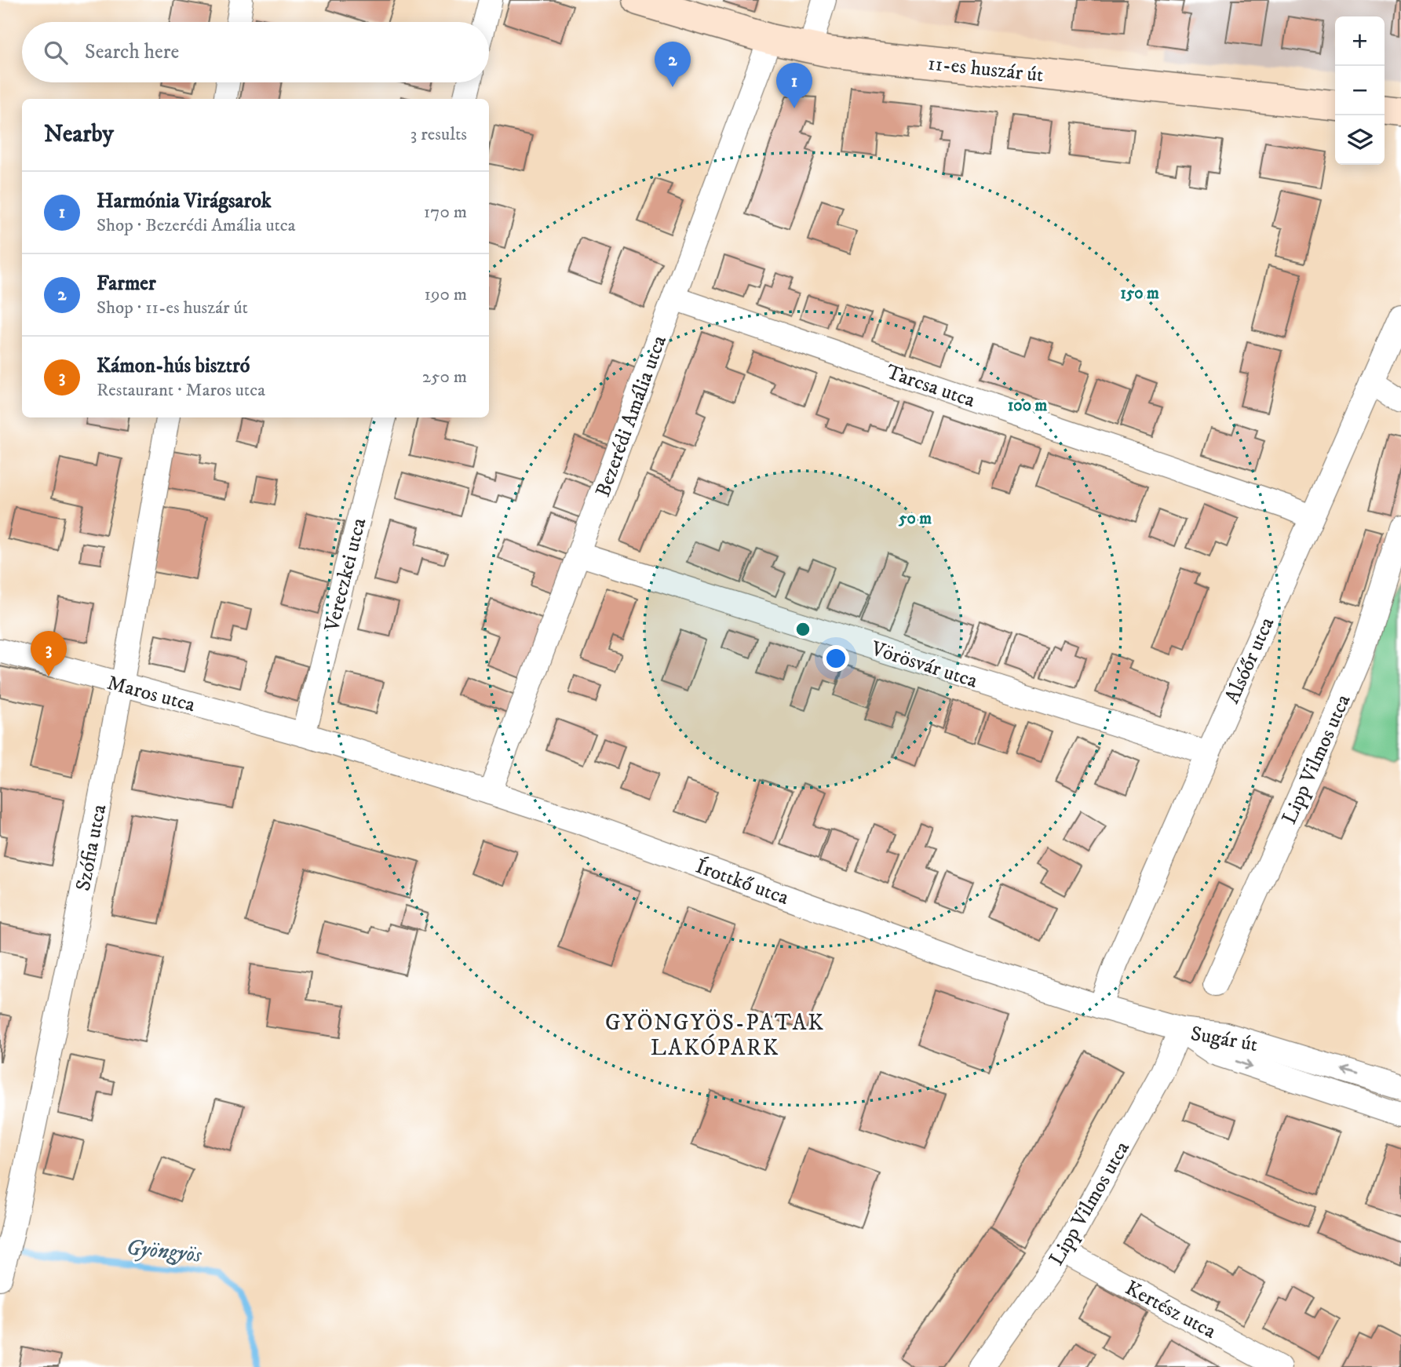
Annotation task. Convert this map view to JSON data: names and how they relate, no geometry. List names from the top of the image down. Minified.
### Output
{"streets":{"main road":["11-es huszár út"],"street":["Tarcsa utca","Bezerédi Amália utca","Vereczkei utca","Alsóőr utca","Vörösvár utca","Maros utca","Lipp Vilmos utca","Szófia utca","Írottkő utca","Sugár út","Kertész utca"]},"crossings":[["11-es huszár út","Bezerédi Amália utca"],["Tarcsa utca","Bezerédi Amália utca"],["Tarcsa utca","Alsóőr utca"],["Bezerédi Amália utca","Vörösvár utca"],["Bezerédi Amália utca","Írottkő utca"],["Vereczkei utca","Maros utca"],["Vereczkei utca","Írottkő utca"],["Alsóőr utca","Vörösvár utca"],["Alsóőr utca","Írottkő utca"],["Maros utca","Szófia utca"],["Maros utca","Írottkő utca"],["Lipp Vilmos utca","Írottkő utca"],["Lipp Vilmos utca","Sugár út"],["Lipp Vilmos utca","Kertész utca"],["Írottkő utca","Sugár út"]],"districts":["GYÖNGYÖS-PATAK LAKÓPARK"],"water":["Gyöngyös"],"page":{"map_buttons":["+","−"],"search":"Search here","pins":["2","1","3"],"heading":["Nearby","3 results"],"list":[{"mark":"1","name":"Harmónia Virágsarok","note":"Shop · Bezerédi Amália utca","value":"170 m"},{"mark":"2","name":"Farmer","note":"Shop · 11-es huszár út","value":"190 m"},{"mark":"3","name":"Kámon-hús bisztró","note":"Restaurant · Maros utca","value":"250 m"}]},"rings":["150 m","100 m","50 m"]}
